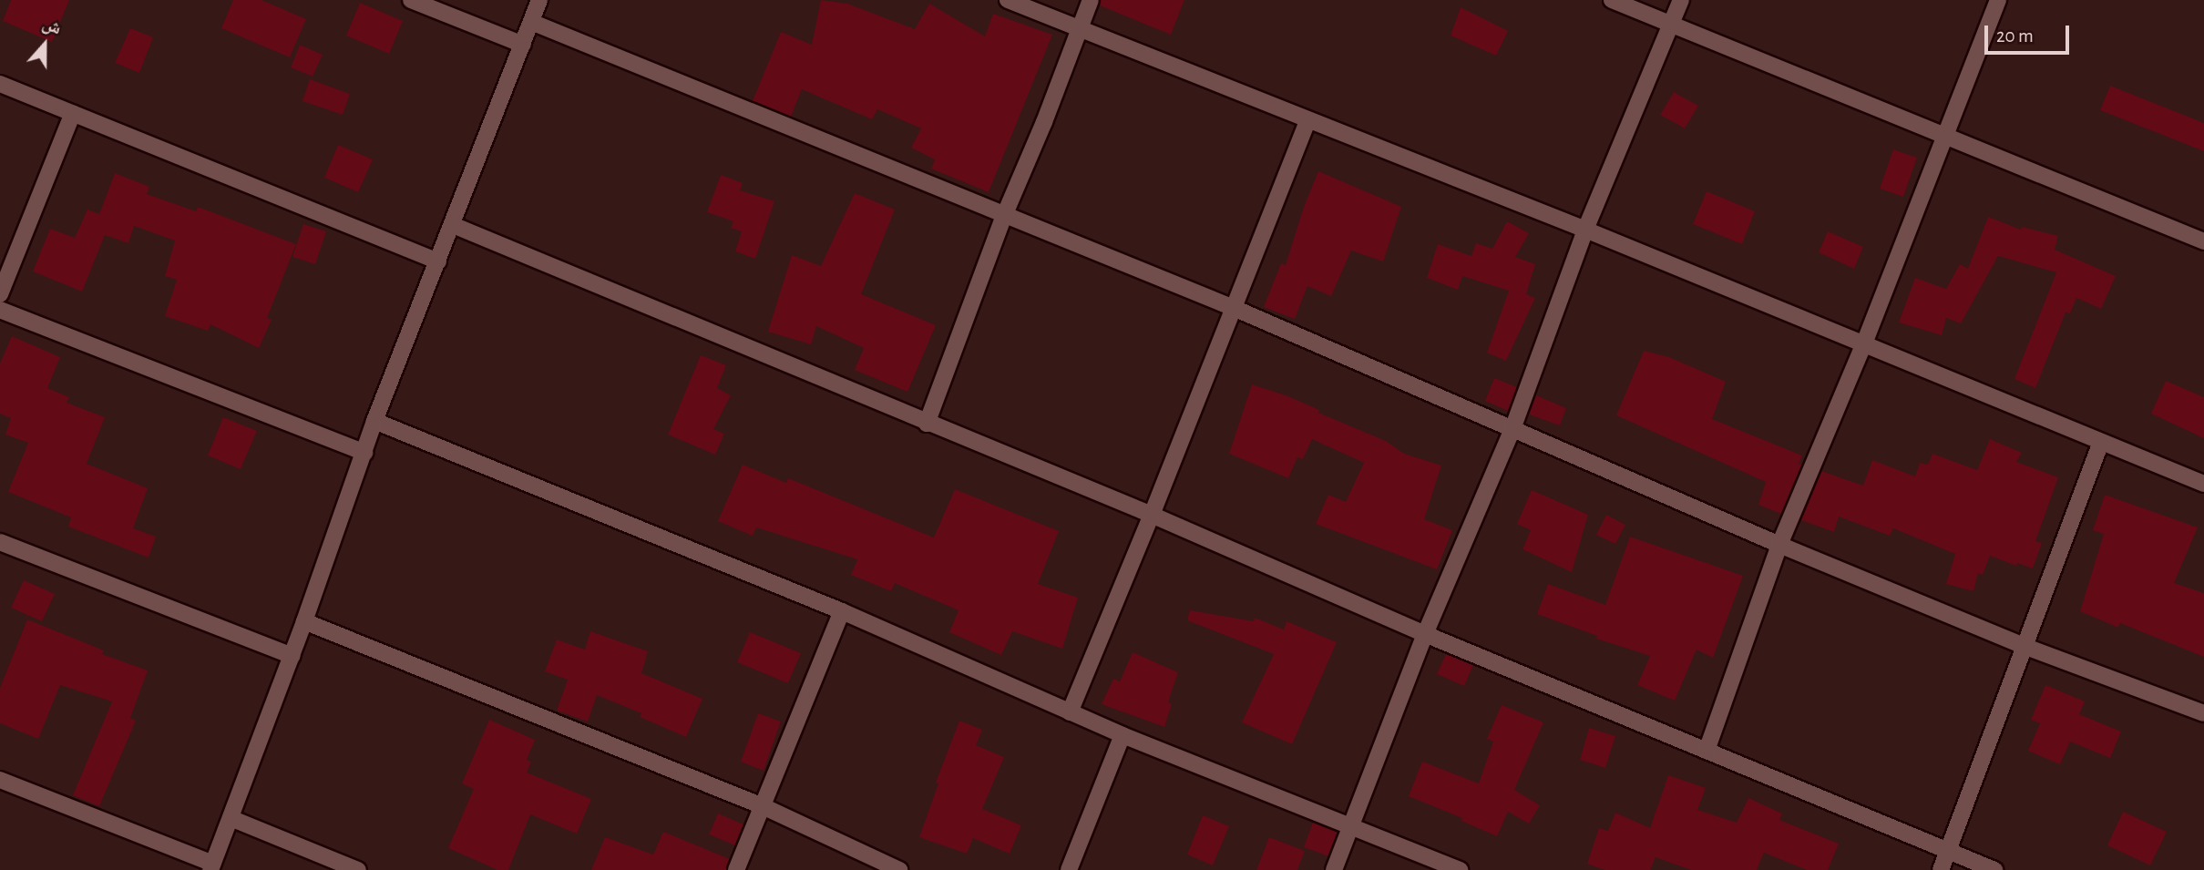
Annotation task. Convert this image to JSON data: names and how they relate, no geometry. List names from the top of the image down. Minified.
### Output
{"scale_bar":"20 m","north":"top"}
